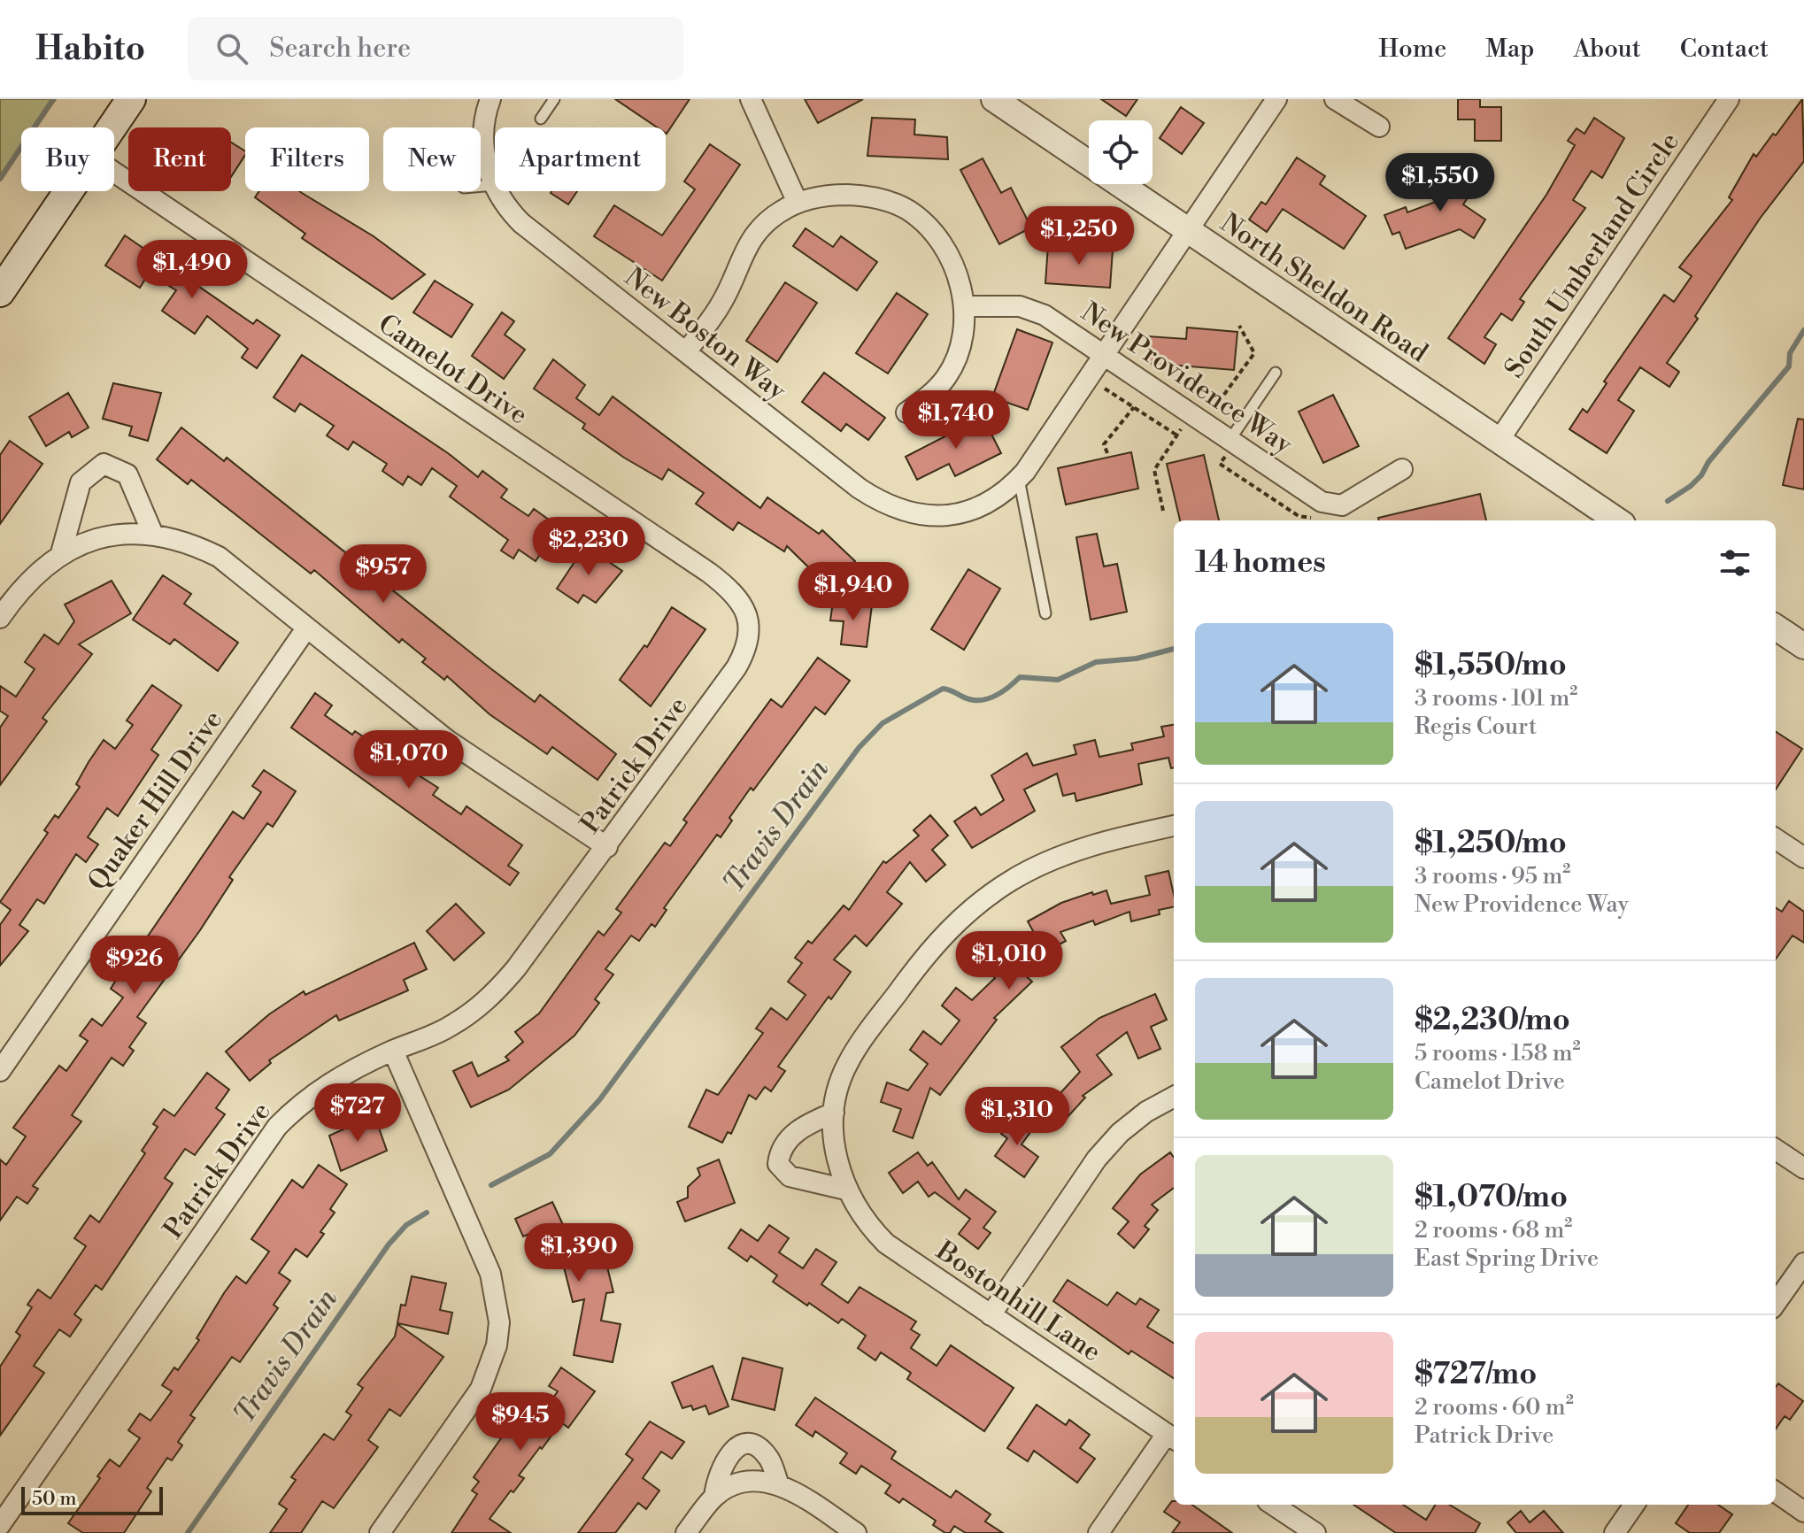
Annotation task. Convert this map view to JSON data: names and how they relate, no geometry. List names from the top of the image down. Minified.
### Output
{"streets":{"street":["South Umberland Circle","North Sheldon Road","New Boston Way","Camelot Drive","New Providence Way","Patrick Drive","Quaker Hill Drive","Bostonhill Lane"]},"crossings":[["South Umberland Circle","North Sheldon Road"],["Camelot Drive","Patrick Drive"]],"water":["Travis Drain"],"scale_bar":"50 m","page":{"header":"Habito","search":"Search here","nav":["Home","Map","About","Contact"],"chip":["Buy","Rent","Filters","New","Apartment"],"price":["$1,550","$1,250","$1,490","$1,740","$2,230","$957","$1,940","$1,070","$1,010","$926","$727","$1,310","$1,390","$945"],"heading":"14 homes","list":[{"name":"$1,550/mo","note":"3 rooms · 101 m² · Regis Court"},{"name":"$1,250/mo","note":"3 rooms · 95 m² · New Providence Way"},{"name":"$2,230/mo","note":"5 rooms · 158 m² · Camelot Drive"},{"name":"$1,070/mo","note":"2 rooms · 68 m² · East Spring Drive"},{"name":"$727/mo","note":"2 rooms · 60 m² · Patrick Drive"}],"scale":"50 m"}}
